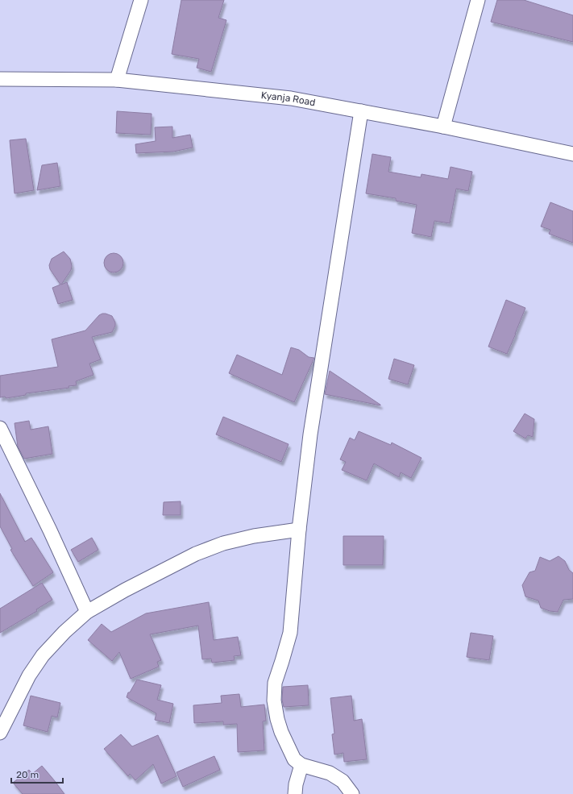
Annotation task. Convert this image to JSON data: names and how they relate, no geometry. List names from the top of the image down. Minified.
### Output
{"streets":{"street":["Kyanja Road"]},"scale_bar":"20 m"}
